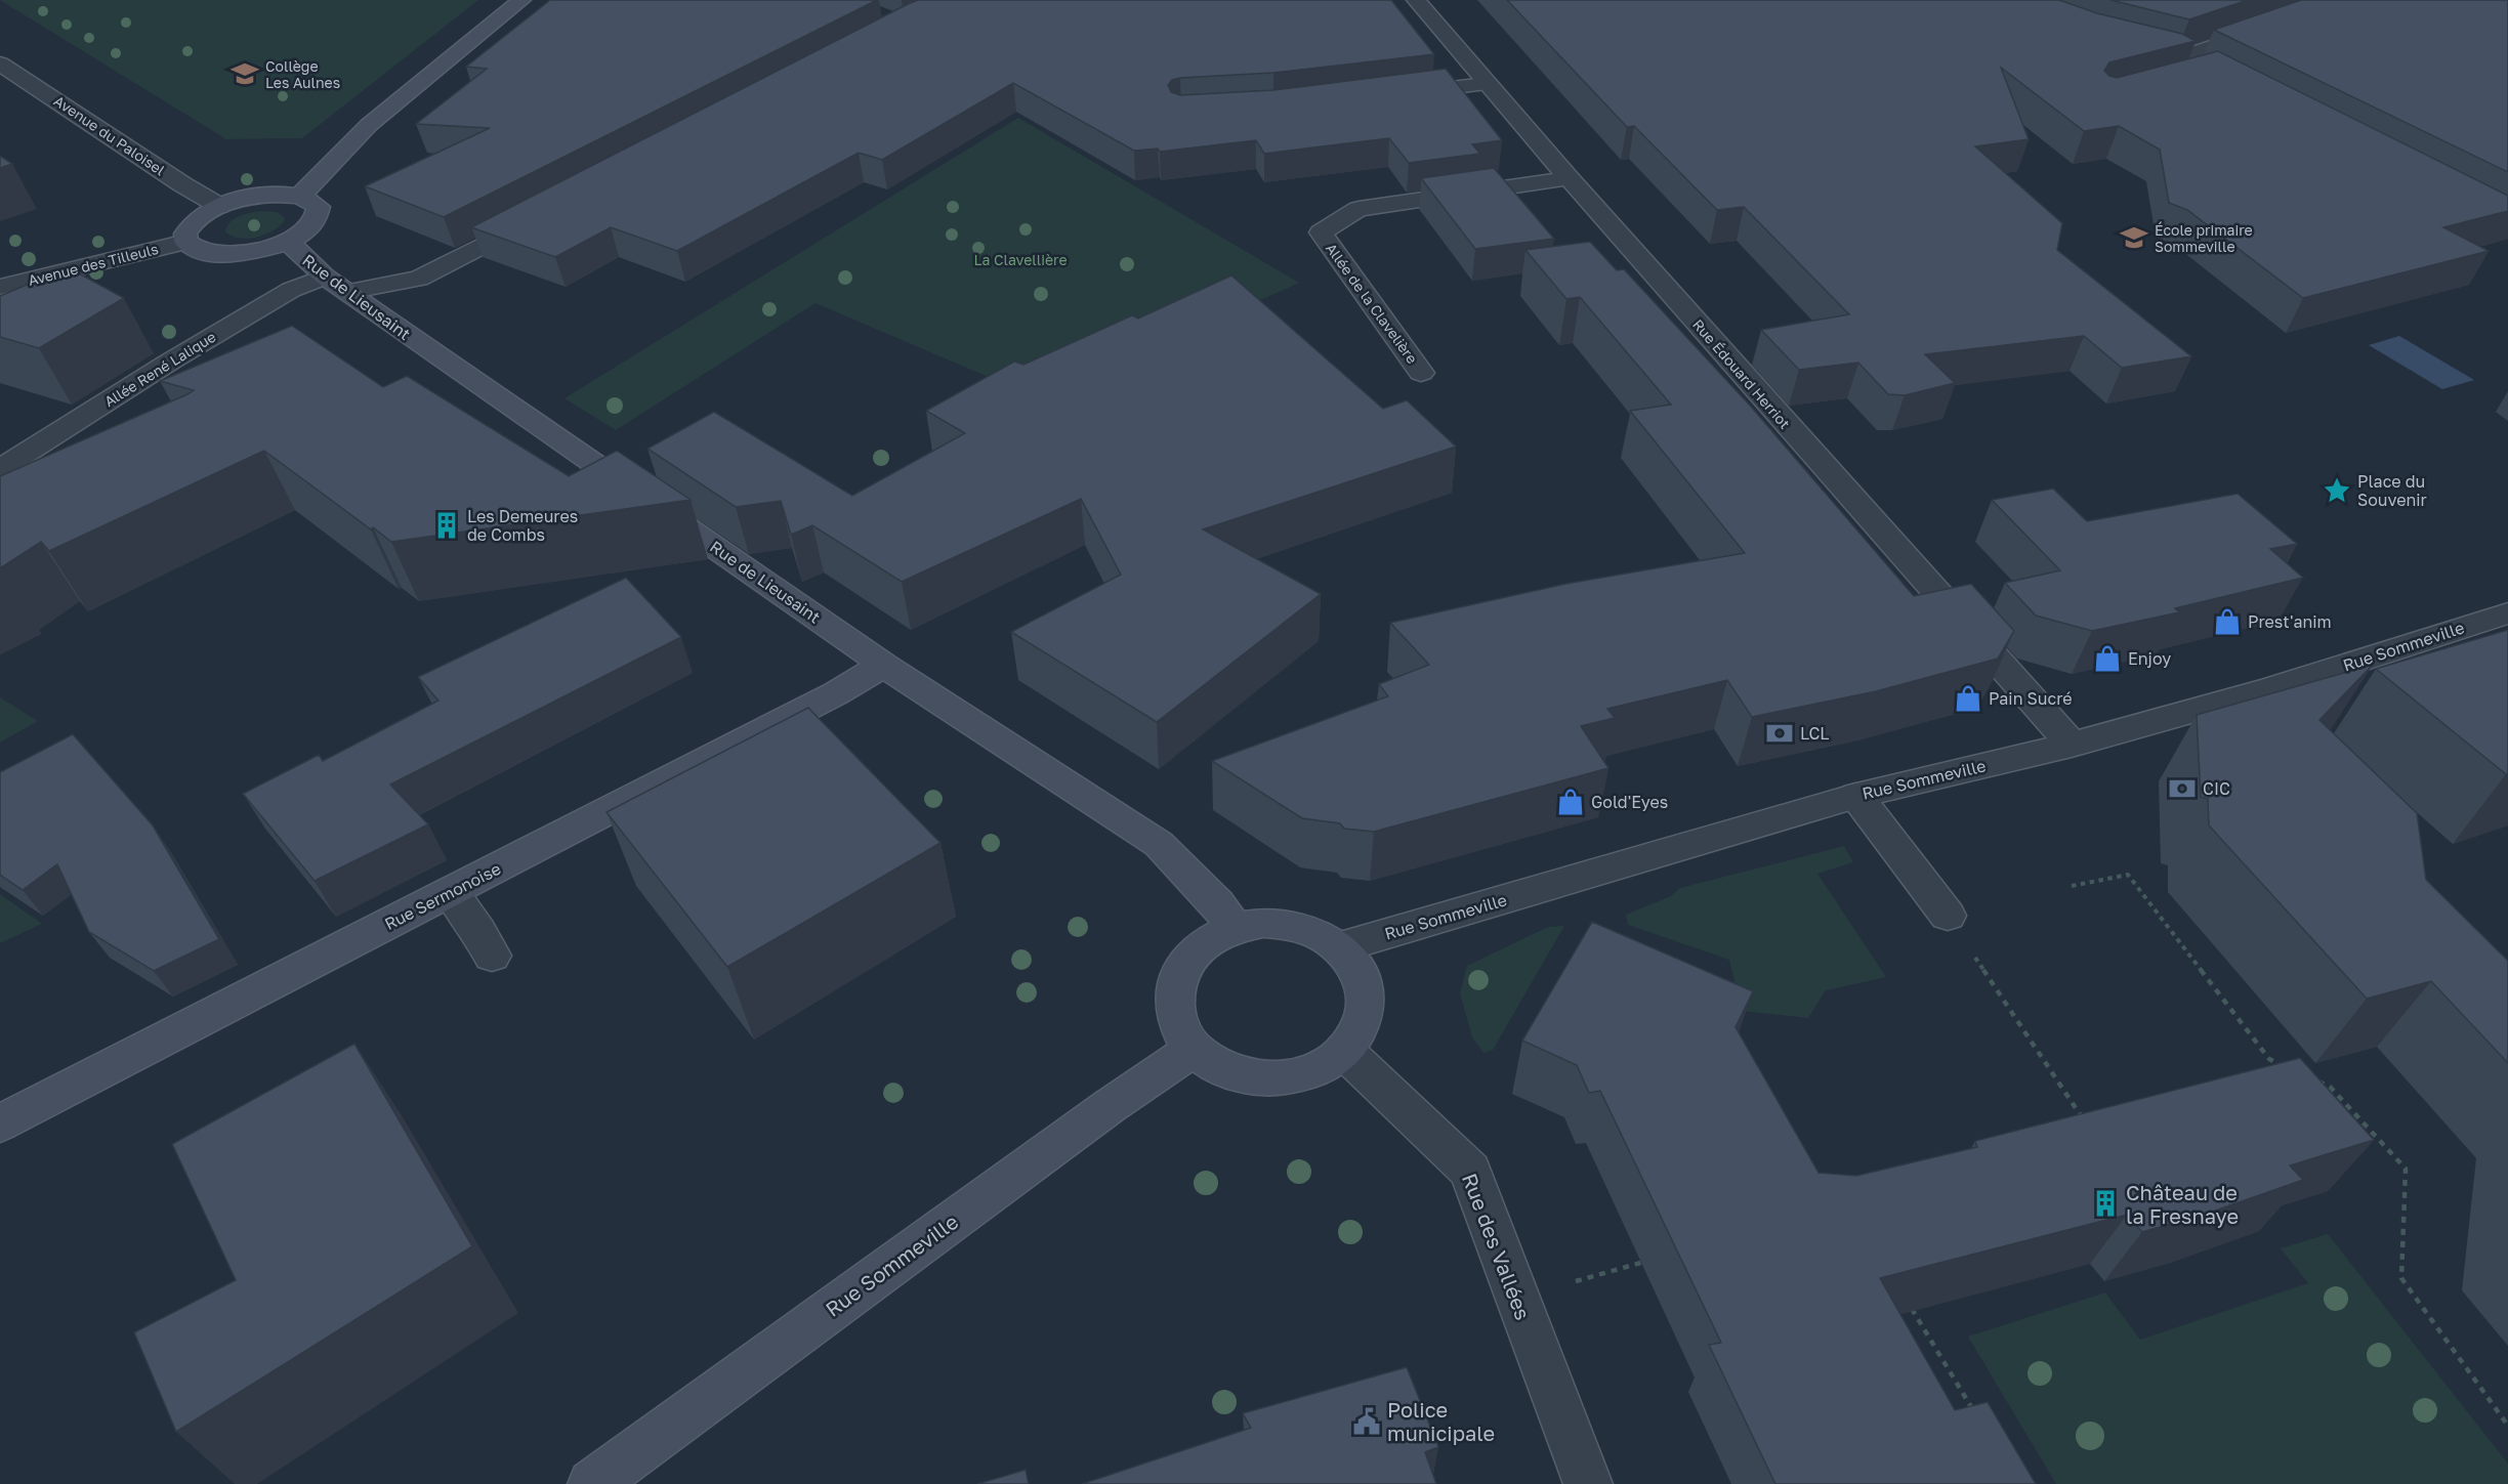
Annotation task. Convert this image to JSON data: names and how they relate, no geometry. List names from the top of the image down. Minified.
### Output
{"streets":{"main road":["Rue de Lieusaint","Rue Sommeville","Rue Sermonoise"],"street":["Avenue du Paloisel","Avenue des Tilleuls","Allée de la Clavelière","Allée René Lalique","Rue Édouard Herriot","Rue des Vallées"]},"crossings":[["Rue de Lieusaint","Allée René Lalique"],["Rue de Lieusaint","Rue Sommeville"],["Rue de Lieusaint","Rue Sermonoise"],["Rue de Lieusaint","Rue des Vallées"],["Allée de la Clavelière","Rue Édouard Herriot"],["Rue Édouard Herriot","Rue Sommeville"],["Rue Sommeville","Rue des Vallées"]],"parks":["La Clavellière"],"places":{"school or university":["Collège Les Aulnes","École primaire Sommeville"],"place":["Place du Souvenir"],"building":["Les Demeures de Combs","Château de la Fresnaye"],"shop":["Prest'anim","Enjoy","Pain Sucré","Gold'Eyes"],"bank":["LCL","CIC"],"public building":["Police municipale"]}}
